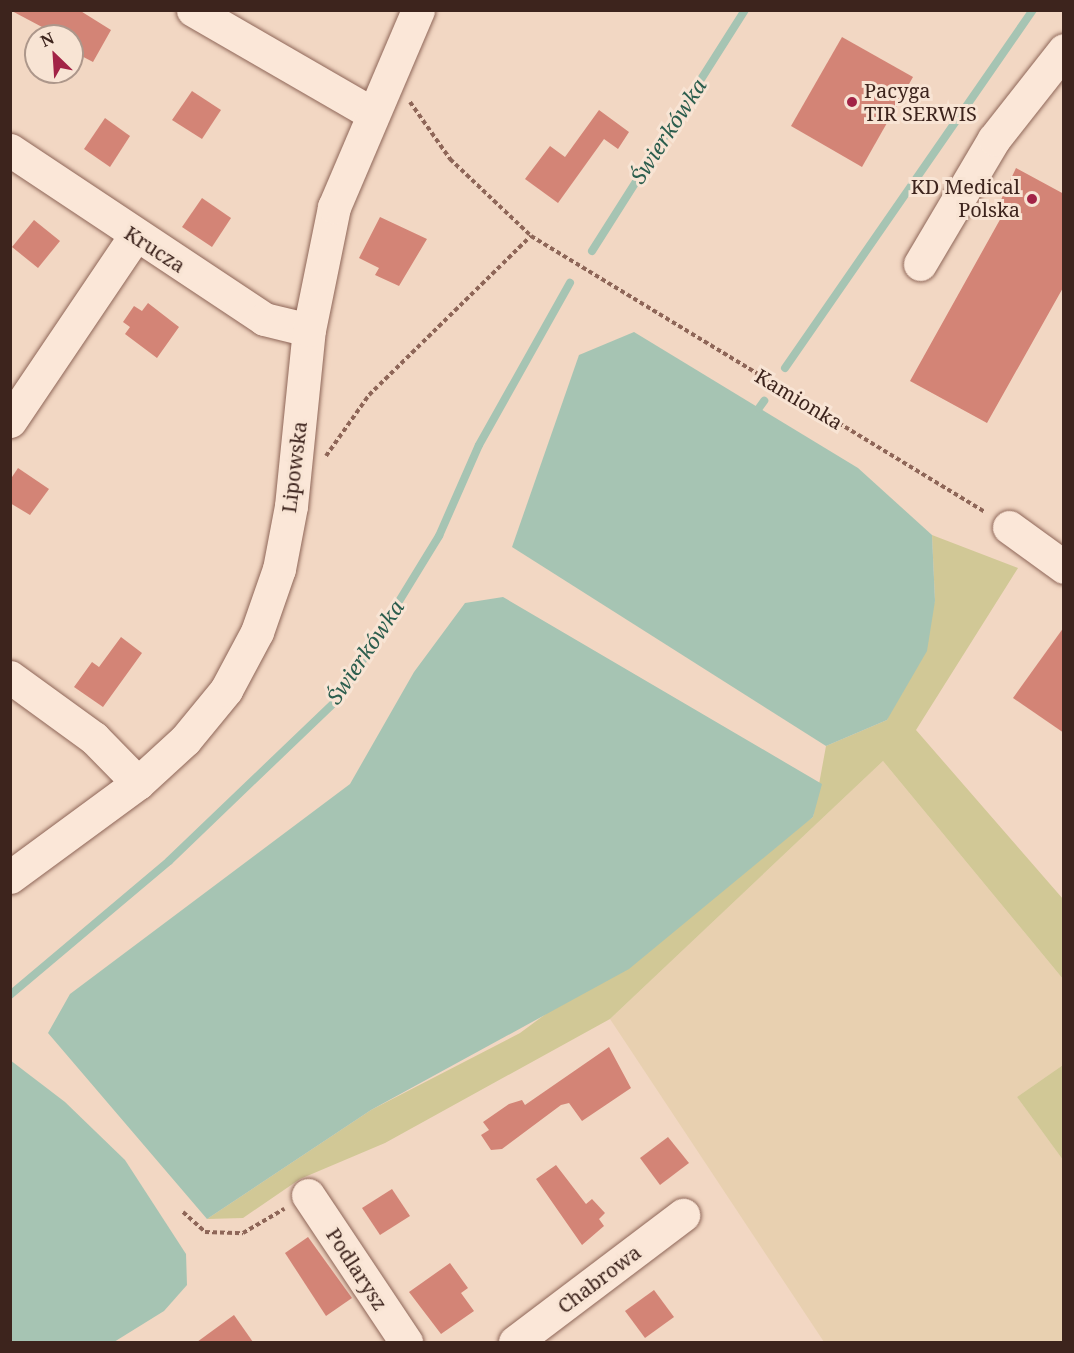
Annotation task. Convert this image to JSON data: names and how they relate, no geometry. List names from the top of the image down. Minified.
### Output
{"streets":{"street":["Krucza","Lipowska","Podlarysz","Chabrowa"],"path":["Kamionka"]},"crossings":[["Krucza","Lipowska"],["Kamionka","Lipowska"]],"water":["Świerkówka"],"places":["Pacyga TIR SERWIS","KD Medical Polska"],"north":"top left"}
